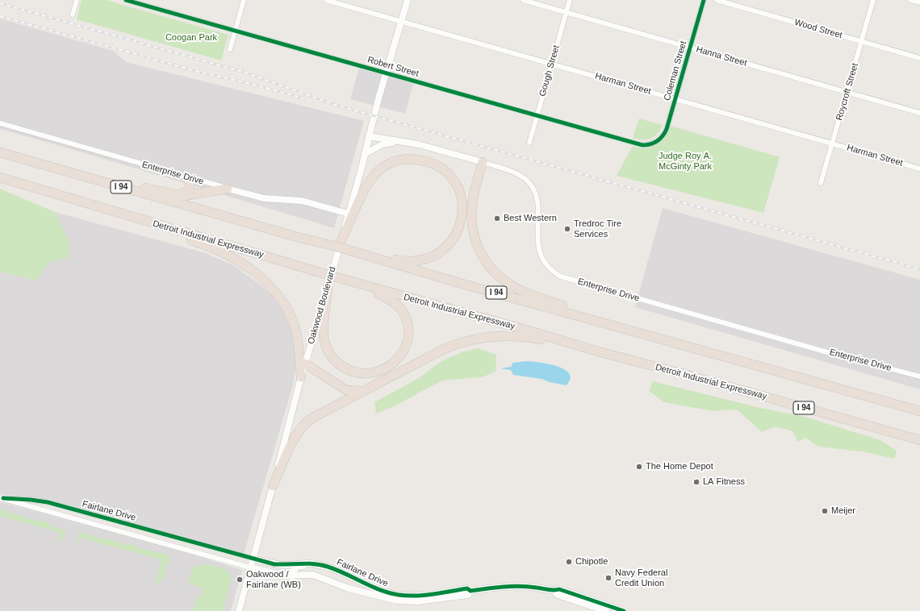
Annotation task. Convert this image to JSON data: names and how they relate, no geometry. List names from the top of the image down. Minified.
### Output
{"streets":{"highway":["I 94","Detroit Industrial Expressway"],"main road":["Enterprise Drive","Oakwood Boulevard","Fairlane Drive"],"street":["Wood Street","Hanna Street","Robert Street","Gough Street","Coleman Street","Harman Street","Roycroft Street"]},"crossings":[["Wood Street","Roycroft Street"],["Hanna Street","Gough Street"],["Hanna Street","Coleman Street"],["Hanna Street","Roycroft Street"],["Robert Street","Gough Street"],["Robert Street","Coleman Street"],["Robert Street","Oakwood Boulevard"],["Gough Street","Harman Street"],["Coleman Street","Harman Street"],["Harman Street","Roycroft Street"],["Harman Street","Oakwood Boulevard"],["Enterprise Drive","Oakwood Boulevard"],["Oakwood Boulevard","Fairlane Drive"]],"parks":["Coogan Park","Judge Roy A. McGinty Park"],"places":["Best Western","Tredroc Tire Services","The Home Depot","LA Fitness","Meijer","Chipotle","Navy Federal Credit Union","Oakwood / Fairlane (WB)"]}
